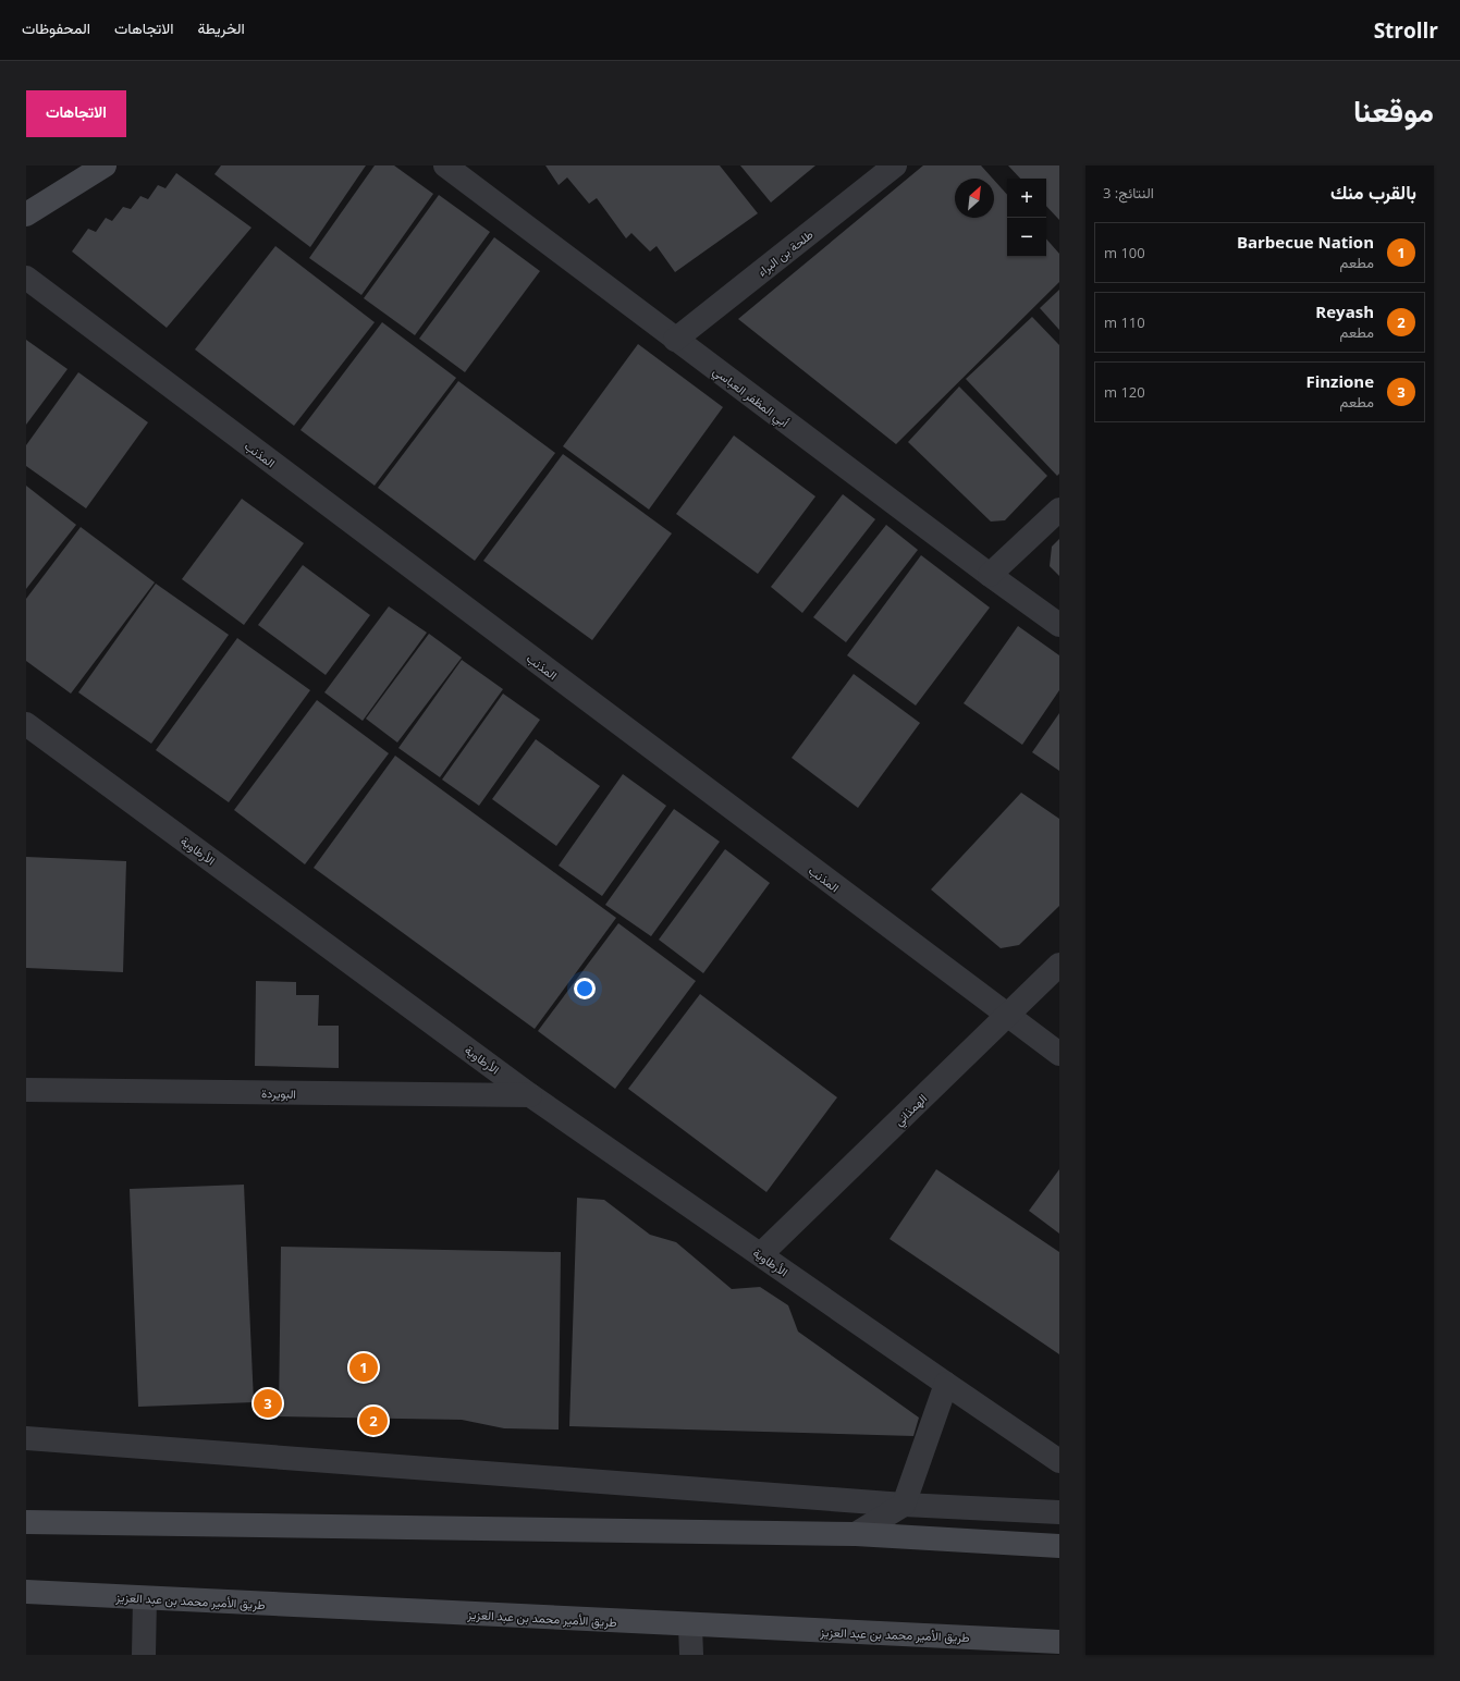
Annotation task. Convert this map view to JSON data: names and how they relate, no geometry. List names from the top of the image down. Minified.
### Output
{"streets":{"main road":["طريق الأمير محمد بن عبد العزيز"],"street":["طلحة بن البراء","أبي المظفر العباسي","المذنب","الأرطاوية","البويردة","الهمذاني"]},"crossings":[["طلحة بن البراء","أبي المظفر العباسي"],["المذنب","الهمذاني"],["الأرطاوية","البويردة"],["الأرطاوية","الهمذاني"]],"north":"top right","page":{"header":"Strollr","nav":["الخريطة","الاتجاهات","المحفوظات"],"title":"موقعنا","buttons":"الاتجاهات","heading":["بالقرب منك","النتائج: 3"],"map_buttons":["+","−"],"list":[{"mark":"1","name":"Barbecue Nation","note":"مطعم","value":"100 m"},{"mark":"2","name":"Reyash","note":"مطعم","value":"110 m"},{"mark":"3","name":"Finzione","note":"مطعم","value":"120 m"}],"pins":["1","3","2"]}}
